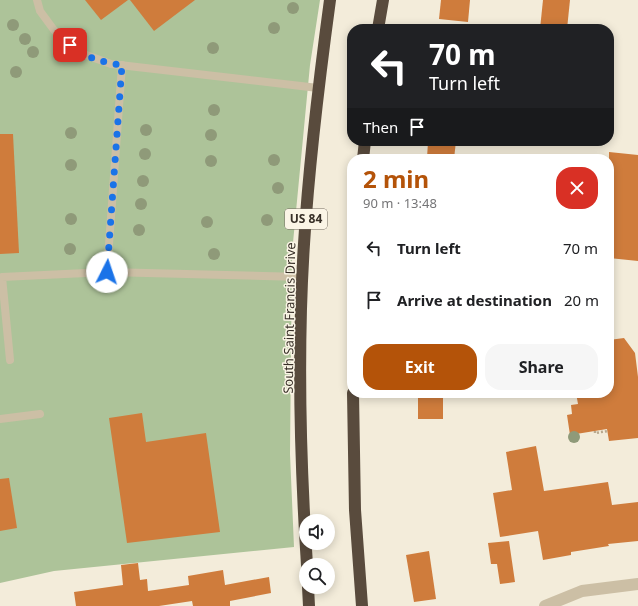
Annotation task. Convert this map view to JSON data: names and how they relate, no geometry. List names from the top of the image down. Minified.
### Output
{"streets":{"highway":["US 84","South Saint Francis Drive"]},"page":{"turn":["70 m","Turn left"],"then":"Then","heading":["2 min","90 m · 13:48"],"list":[{"name":"Turn left","value":"70 m"},{"name":"Arrive at destination","value":"20 m"}],"buttons":["Exit","Share"]}}
